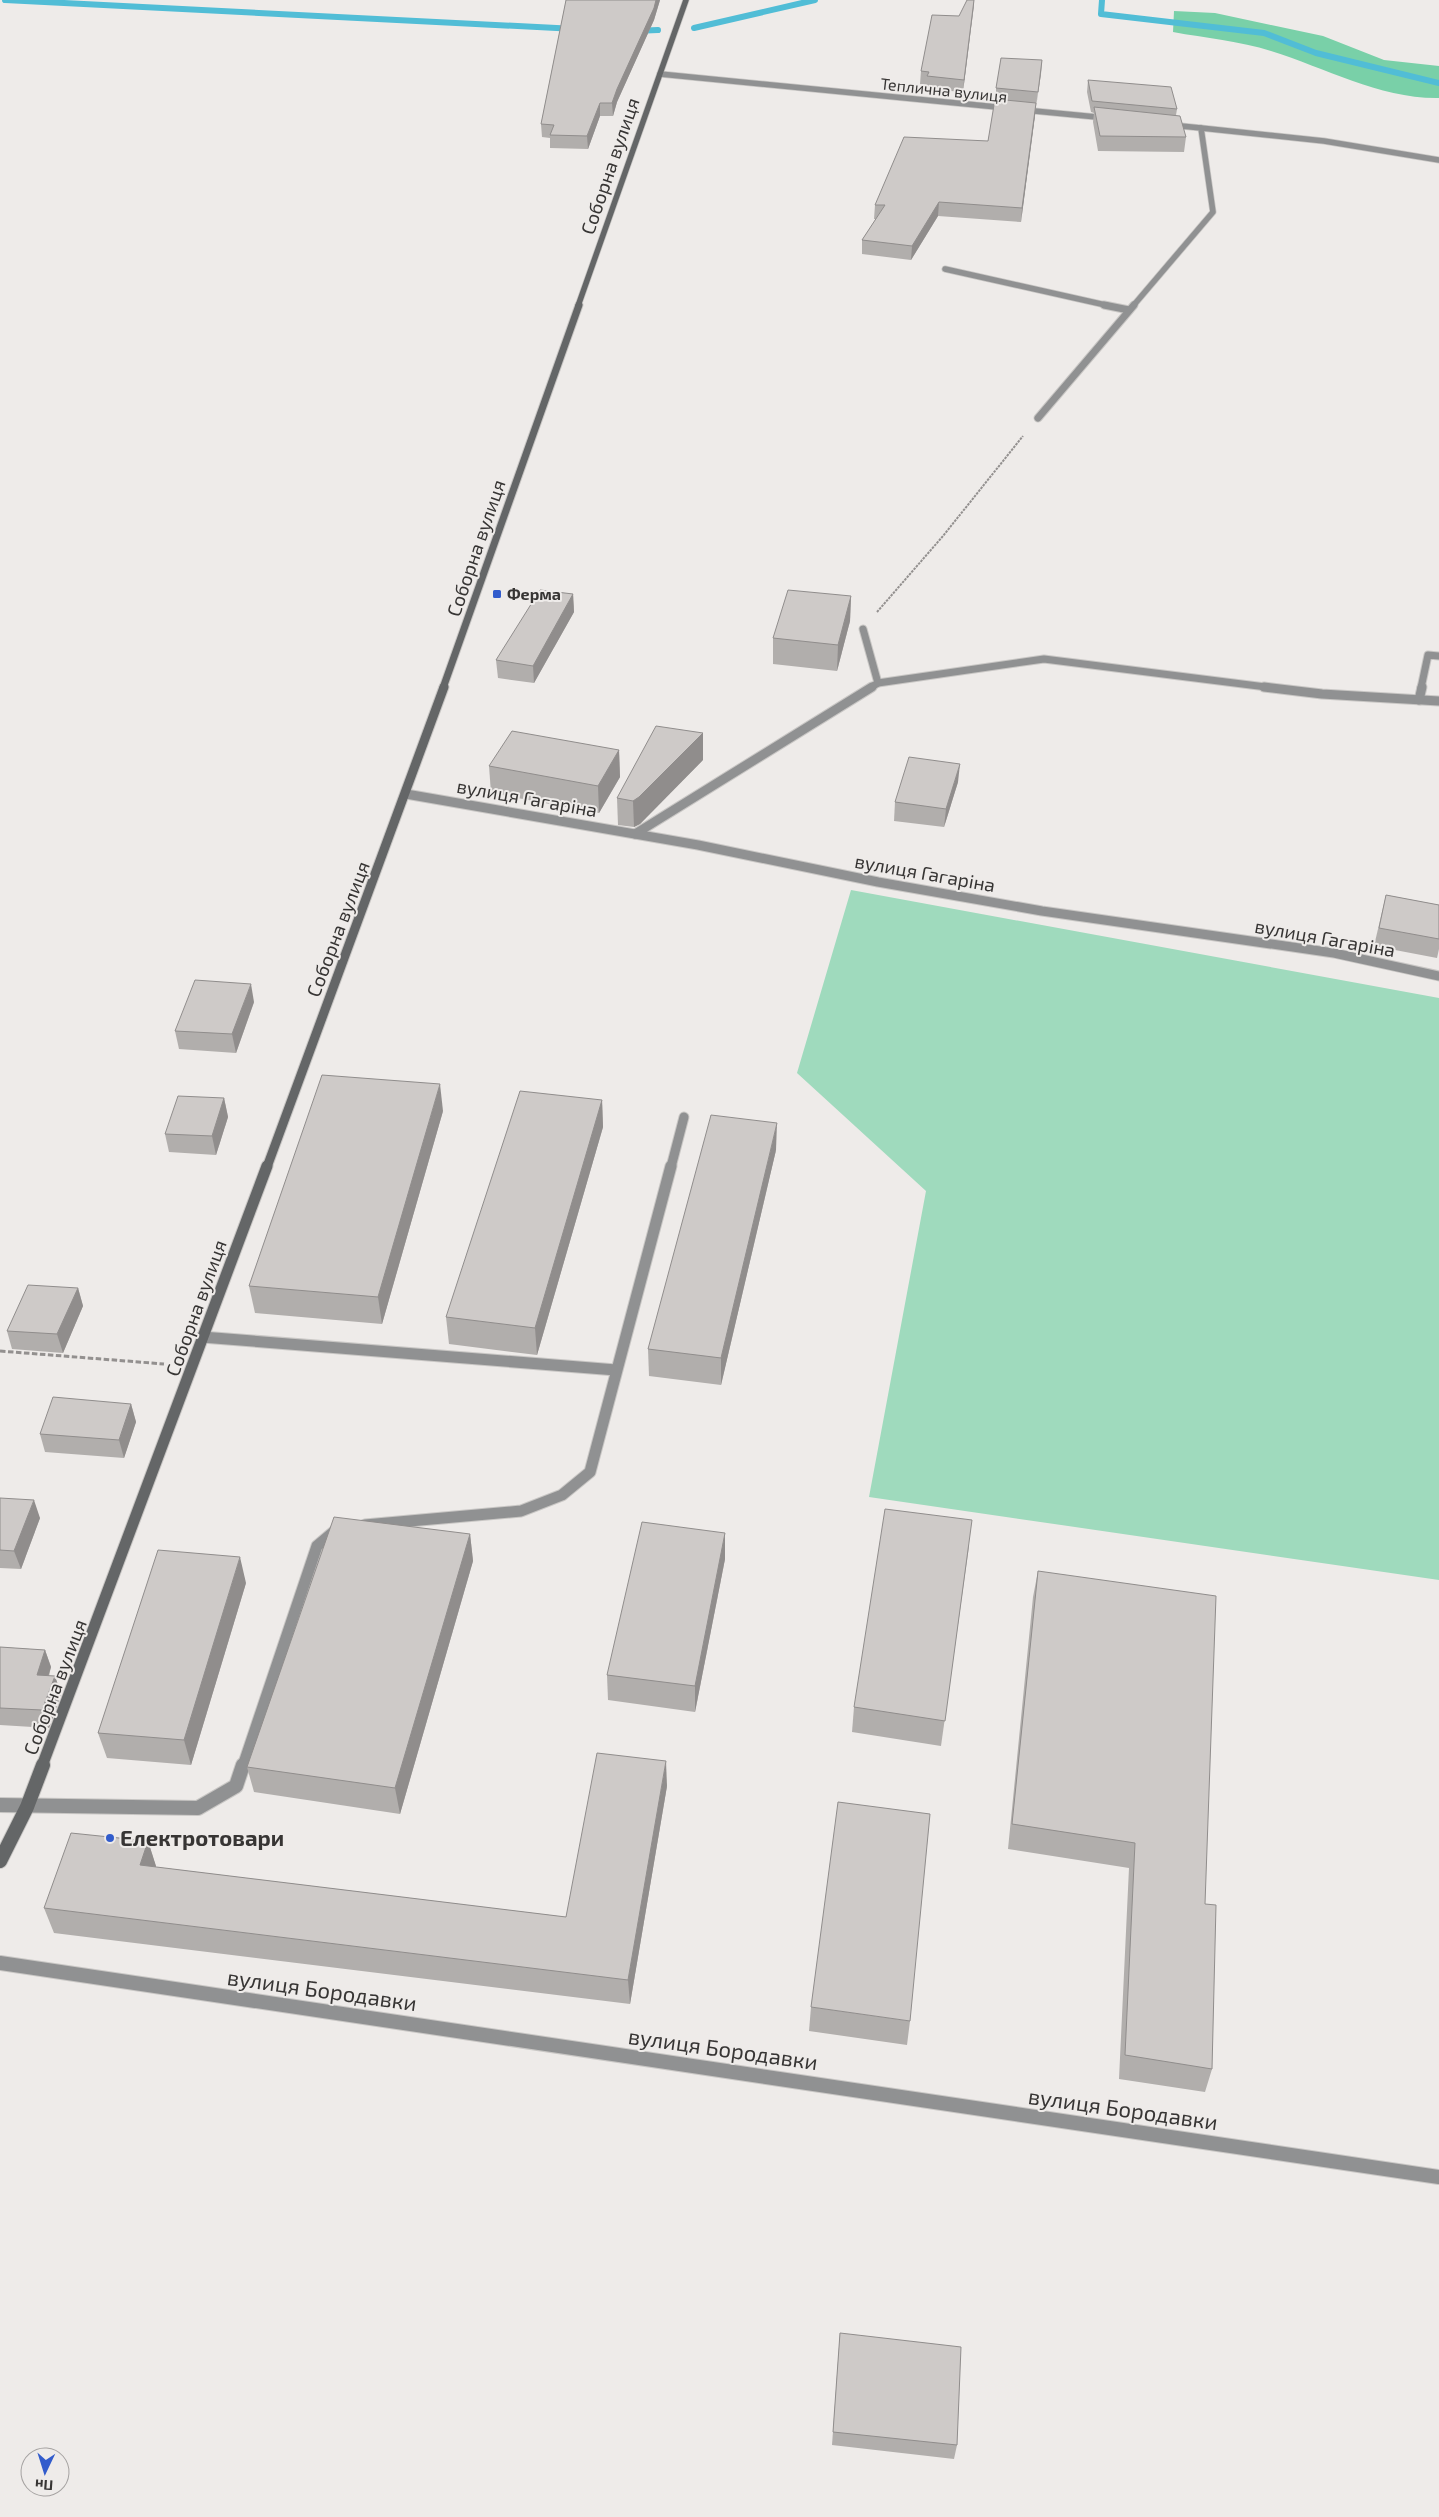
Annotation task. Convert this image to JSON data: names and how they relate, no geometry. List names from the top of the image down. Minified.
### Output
{"streets":{"main road":["Соборна вулиця"],"street":["Теплична вулиця","вулиця Гагаріна","вулиця Бородавки"]},"crossings":[["Теплична вулиця","Соборна вулиця"],["Соборна вулиця","вулиця Гагаріна"]],"places":{"transit":["Ферма"],"other":["Електротовари"]},"north":"bottom"}
